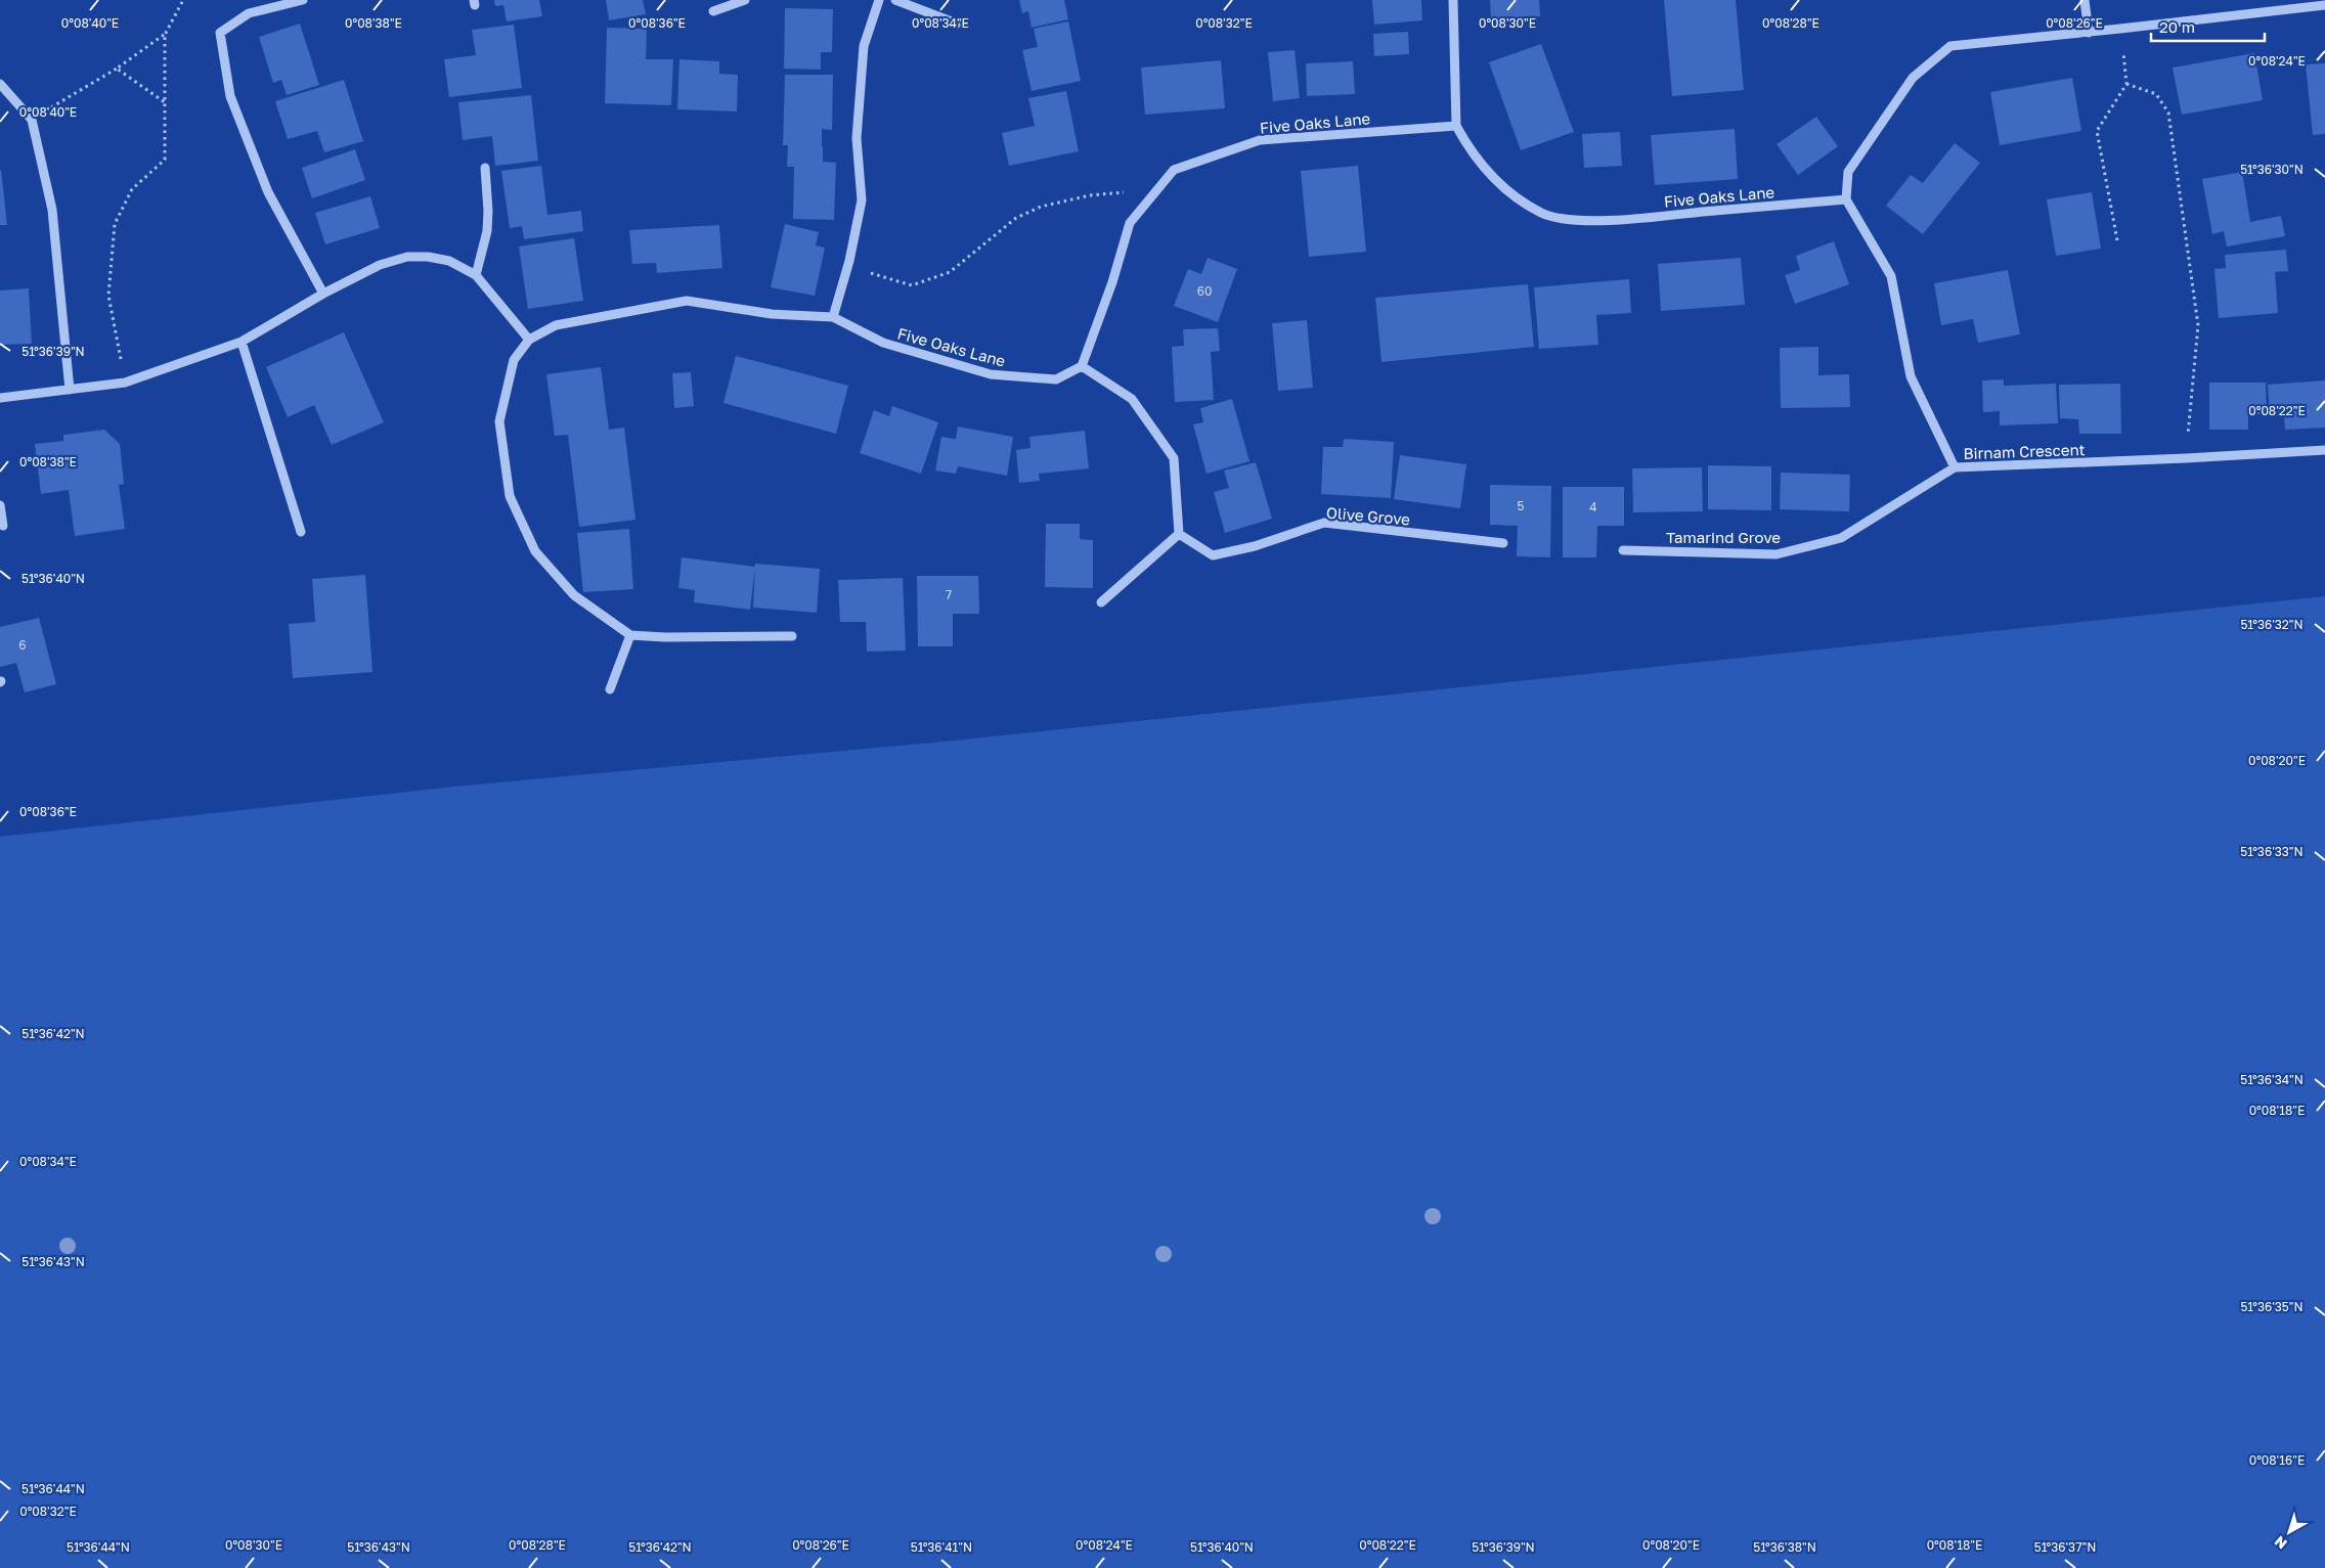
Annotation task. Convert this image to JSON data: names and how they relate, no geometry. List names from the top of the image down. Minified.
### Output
{"streets":{"street":["Five Oaks Lane","Birnam Crescent","Olive Grove","Tamarind Grove"]},"crossings":[["Five Oaks Lane","Birnam Crescent"],["Birnam Crescent","Tamarind Grove"]],"house_numbers":["60","5","4","7","6"],"scale_bar":"20 m","north":"bottom left","coordinates":["0°08'40\"E","0°08'38\"E","0°08'36\"E","0°08'34\"E","0°08'32\"E","0°08'30\"E","0°08'28\"E","0°08'26\"E","0°08'24\"E","51°36'30\"N","51°36'39\"N","0°08'22\"E","51°36'40\"N","51°36'32\"N","0°08'20\"E","51°36'33\"N","51°36'42\"N","51°36'34\"N","0°08'18\"E","51°36'43\"N","51°36'35\"N","0°08'16\"E","51°36'44\"N","51°36'41\"N","51°36'38\"N","51°36'37\"N"]}
